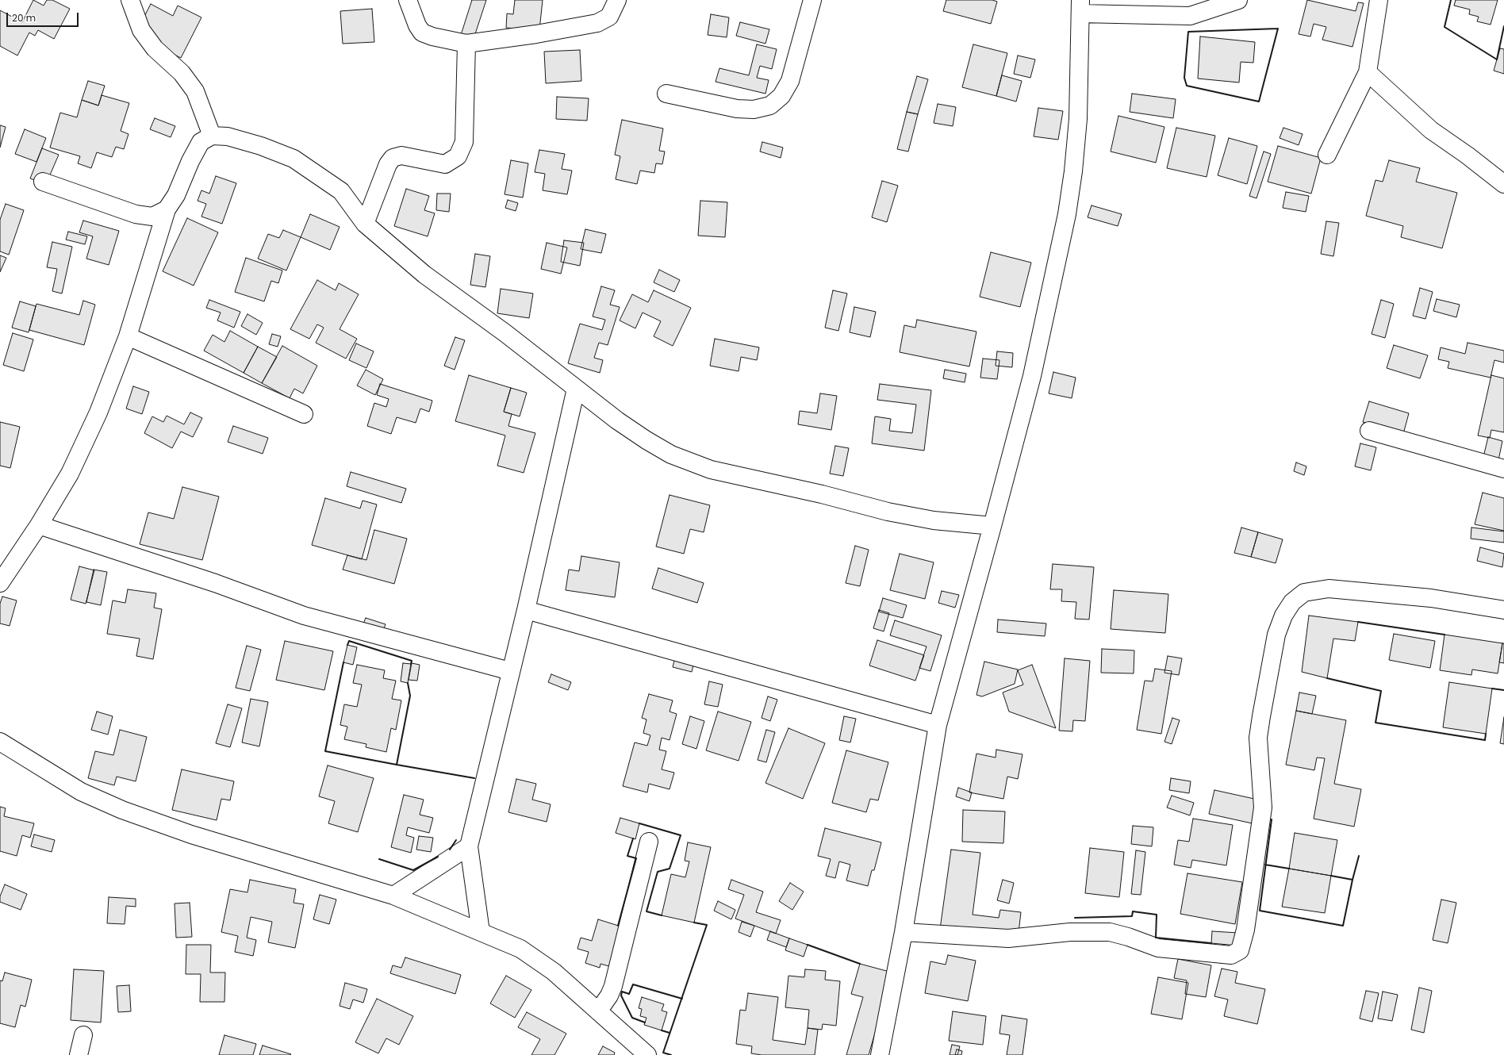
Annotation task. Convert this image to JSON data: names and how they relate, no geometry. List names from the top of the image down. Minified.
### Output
{"scale_bar":"20 m"}
